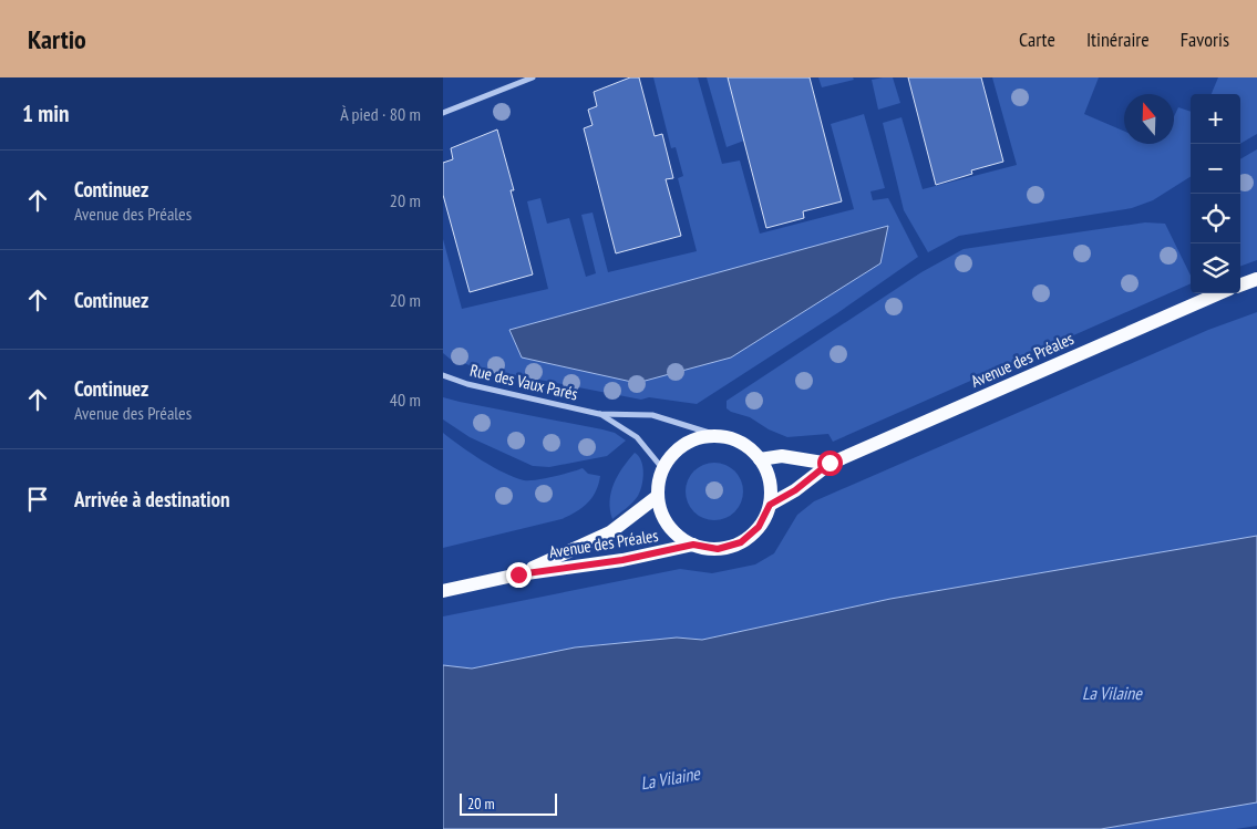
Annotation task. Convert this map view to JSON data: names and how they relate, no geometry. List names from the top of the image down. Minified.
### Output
{"streets":{"main road":["Avenue des Préales"],"street":["Rue des Vaux Parés"]},"crossings":[["Avenue des Préales","Rue des Vaux Parés"]],"water":["La Vilaine"],"scale_bar":"20 m","north":"top","page":{"header":"Kartio","nav":["Carte","Itinéraire","Favoris"],"heading":["1 min","À pied · 80 m"],"map_buttons":["+","−"],"list":[["Continuez","Avenue des Préales","20 m"],["Continuez","20 m"],["Continuez","Avenue des Préales","40 m"],"Arrivée à destination"],"scale":"20 m"}}
